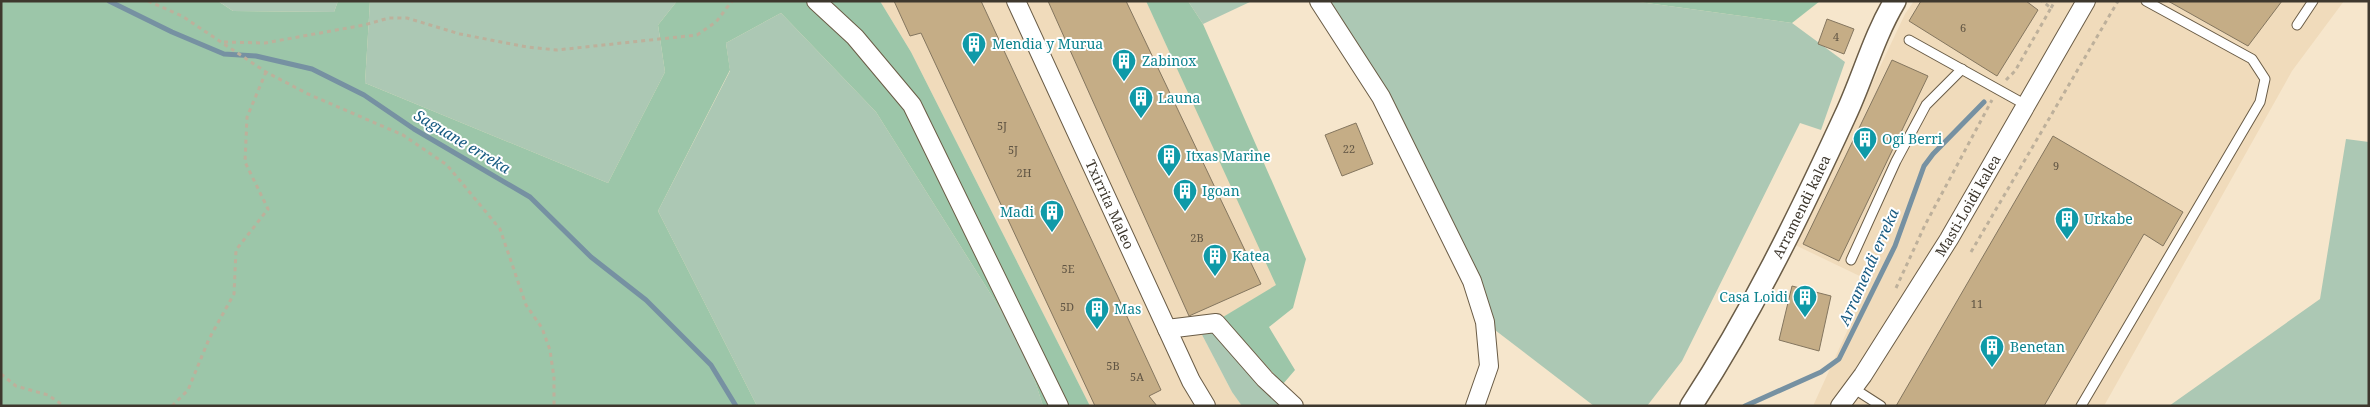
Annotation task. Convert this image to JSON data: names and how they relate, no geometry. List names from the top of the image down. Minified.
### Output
{"streets":{"street":["Txirrita Maleo","Masti-Loidi kalea","Arramendi kalea"]},"water":["Saguane erreka","Arramendi erreka"],"places":{"building":["Mendia y Murua","Zabinox","Launa","Ogi Berri","Itxas Marine","Igoan","Madi","Urkabe","Katea","Casa Loidi","Mas","Benetan"]},"house_numbers":["6","4","5J","22","5J","9","2H","2B","5E","11","5D","5B","5A"]}
